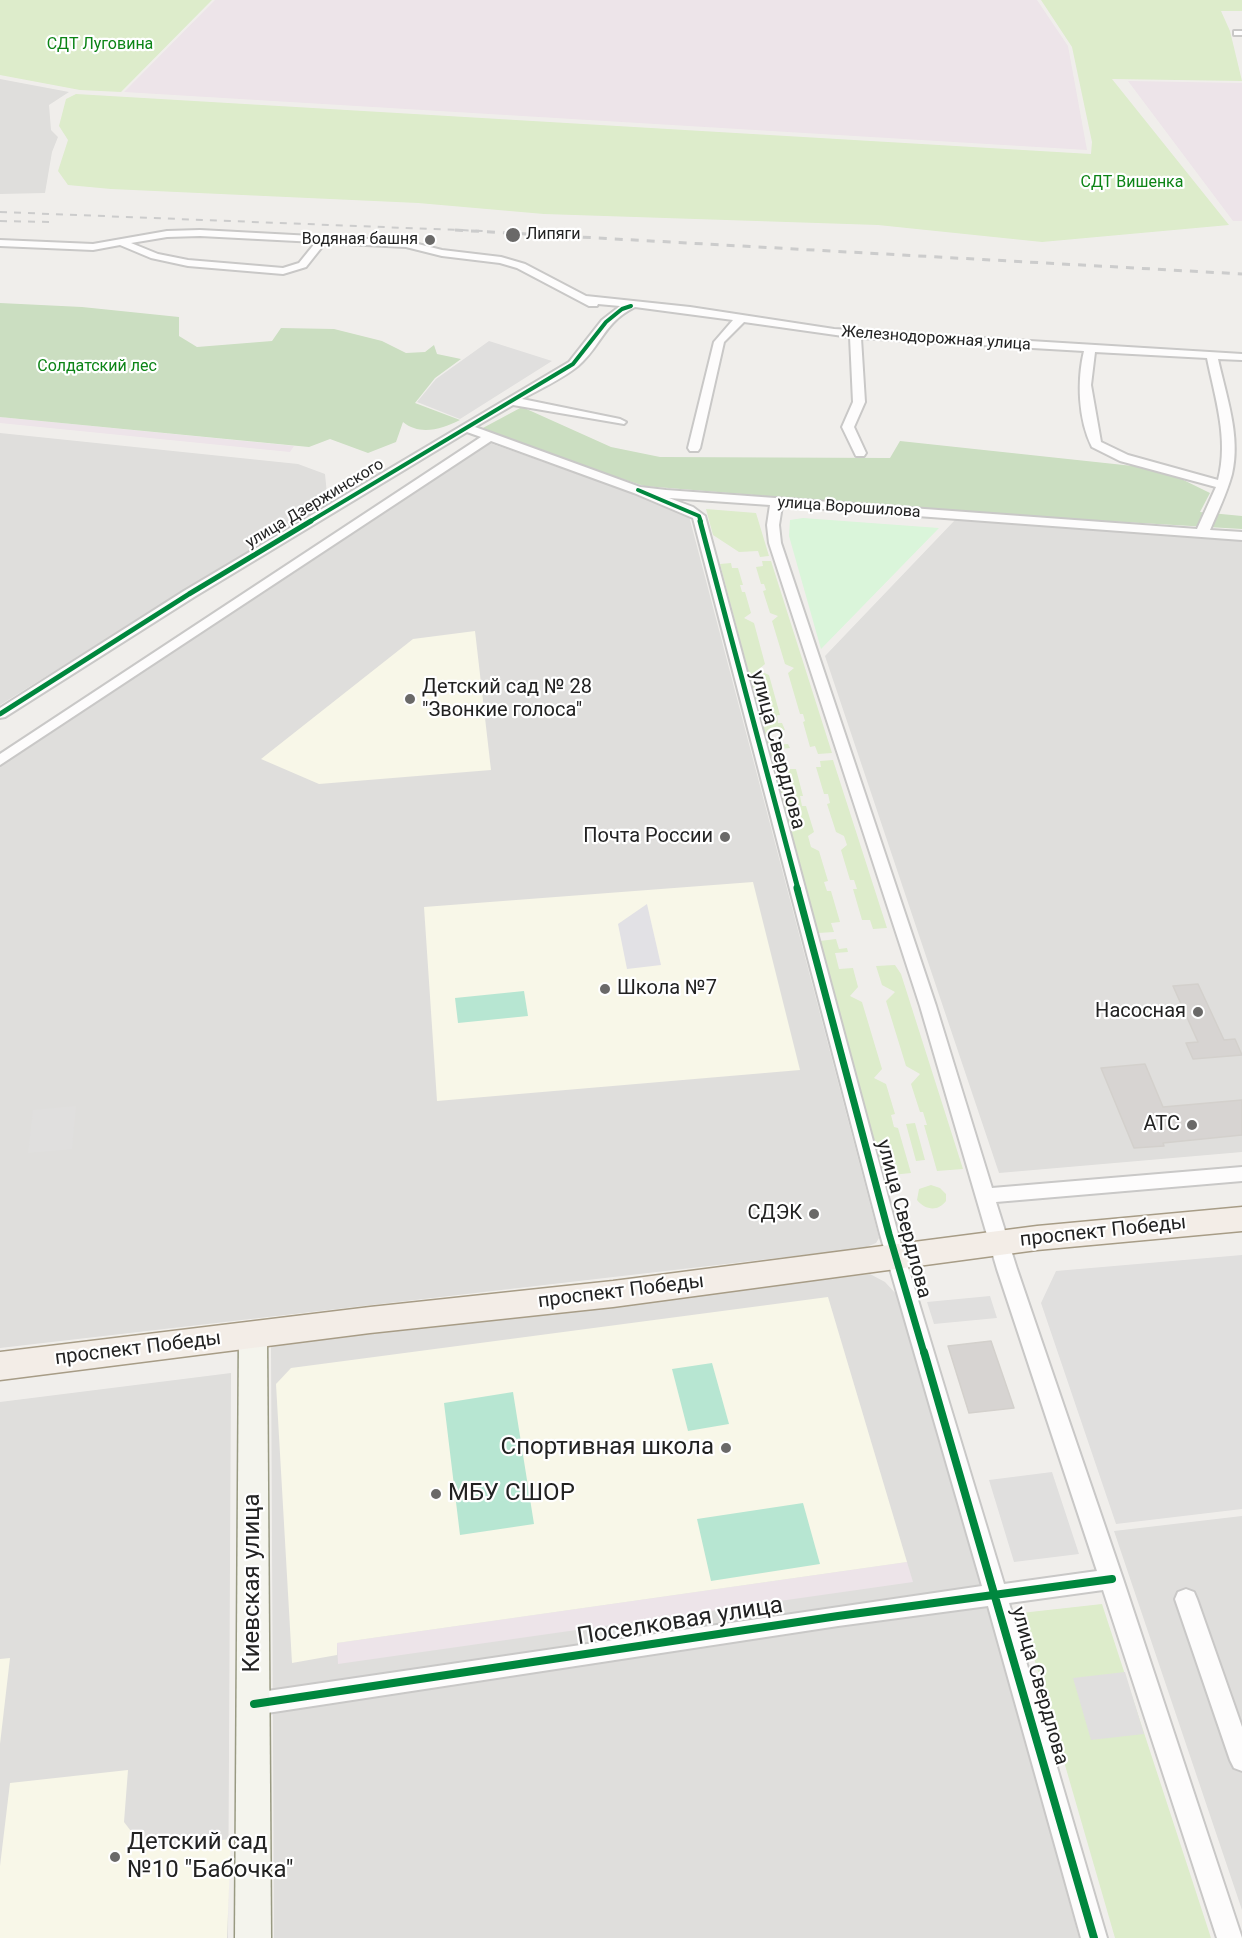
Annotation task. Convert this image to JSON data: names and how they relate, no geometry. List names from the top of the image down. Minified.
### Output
{"streets":{"main road":["проспект Победы","Киевская улица"],"street":["Железнодорожная улица","улица Дзержинского","улица Ворошилова","улица Свердлова","Поселковая улица"]},"crossings":[["Железнодорожная улица","улица Дзержинского"],["улица Дзержинского","улица Ворошилова"],["улица Ворошилова","улица Свердлова"],["улица Свердлова","проспект Победы"],["улица Свердлова","Поселковая улица"],["проспект Победы","Киевская улица"],["Киевская улица","Поселковая улица"]],"parks":["СДТ Луговина","СДТ Вишенка","Солдатский лес"],"places":["Липяги","Водяная башня","Детский сад № 28 \"Звонкие голоса\"","Почта России","Школа №7","Насосная","АТС","СДЭК","Спортивная школа","МБУ СШОР","Детский сад №10 \"Бабочка\""]}
